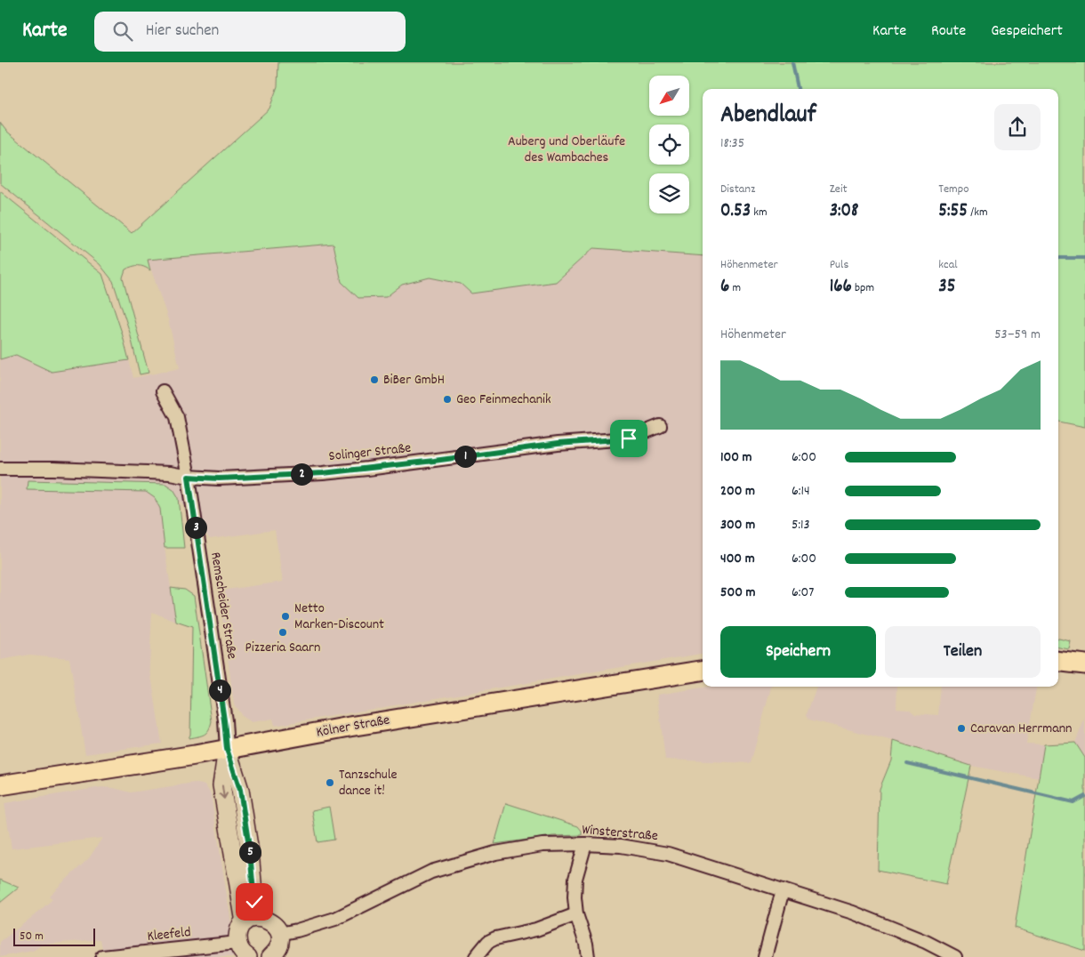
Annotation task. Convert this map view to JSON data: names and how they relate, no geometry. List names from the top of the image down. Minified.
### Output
{"streets":{"main road":["Kölner Straße"],"street":["Solinger Straße","Remscheider Straße","Winsterstraße","Kleefeld"]},"crossings":[["Solinger Straße","Remscheider Straße"],["Remscheider Straße","Kölner Straße"]],"parks":["Auberg und Oberläufe des Wambaches"],"places":["BiBer GmbH","Geo Feinmechanik","Netto Marken-Discount","Pizzeria Saarn","Caravan Herrmann","Tanzschule dance it!"],"scale_bar":"50 m","north":"bottom left","page":{"header":"Karte","search":"Hier suchen","nav":["Karte","Route","Gespeichert"],"heading":["Abendlauf","18:35"],"stats":[["Distanz","0.53 km"],["Zeit","3:08"],["Tempo","5:55 /km"],["Höhenmeter","6 m"],["Puls","166 bpm"],["kcal","35"]],"chart":["Höhenmeter","53–59 m"],"list":[{"name":"100 m","note":"6:00"},{"name":"200 m","note":"6:14"},{"name":"300 m","note":"5:13"},{"name":"400 m","note":"6:00"},{"name":"500 m","note":"6:07"}],"pins":["1","2","3","4","5"],"buttons":["Speichern","Teilen"],"scale":"50 m"}}
